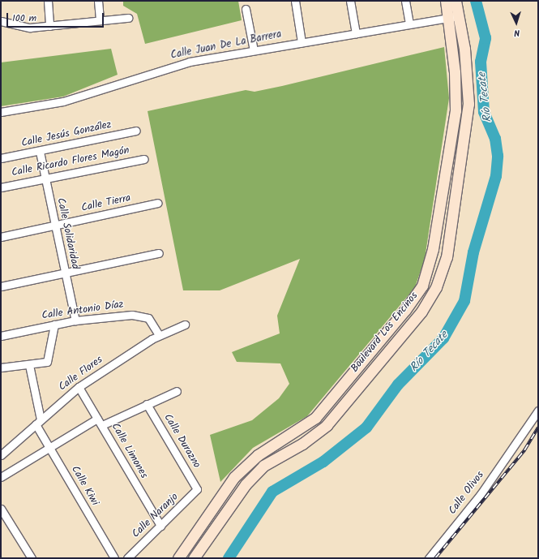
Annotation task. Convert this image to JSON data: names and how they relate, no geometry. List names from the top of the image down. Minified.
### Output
{"streets":{"main road":["Boulevard Los Encinos"],"street":["Calle Juan De La Barrera","Calle Jesús González","Calle Ricardo Flores Magón","Calle Tierra","Calle Solidaridad","Calle Antonio Díaz","Calle Flores","Calle Durazno","Calle Limones","Calle Kiwi","Calle Olivos","Calle Naranjo"]},"crossings":[["Calle Juan De La Barrera","Boulevard Los Encinos"],["Calle Jesús González","Calle Solidaridad"],["Calle Ricardo Flores Magón","Calle Solidaridad"],["Calle Tierra","Calle Solidaridad"],["Calle Solidaridad","Calle Antonio Díaz"],["Calle Antonio Díaz","Calle Flores"],["Calle Flores","Calle Limones"],["Calle Flores","Calle Kiwi"],["Calle Durazno","Calle Naranjo"],["Calle Limones","Calle Naranjo"]],"water":["Río Tecate"],"scale_bar":"100 m","north":"bottom"}
